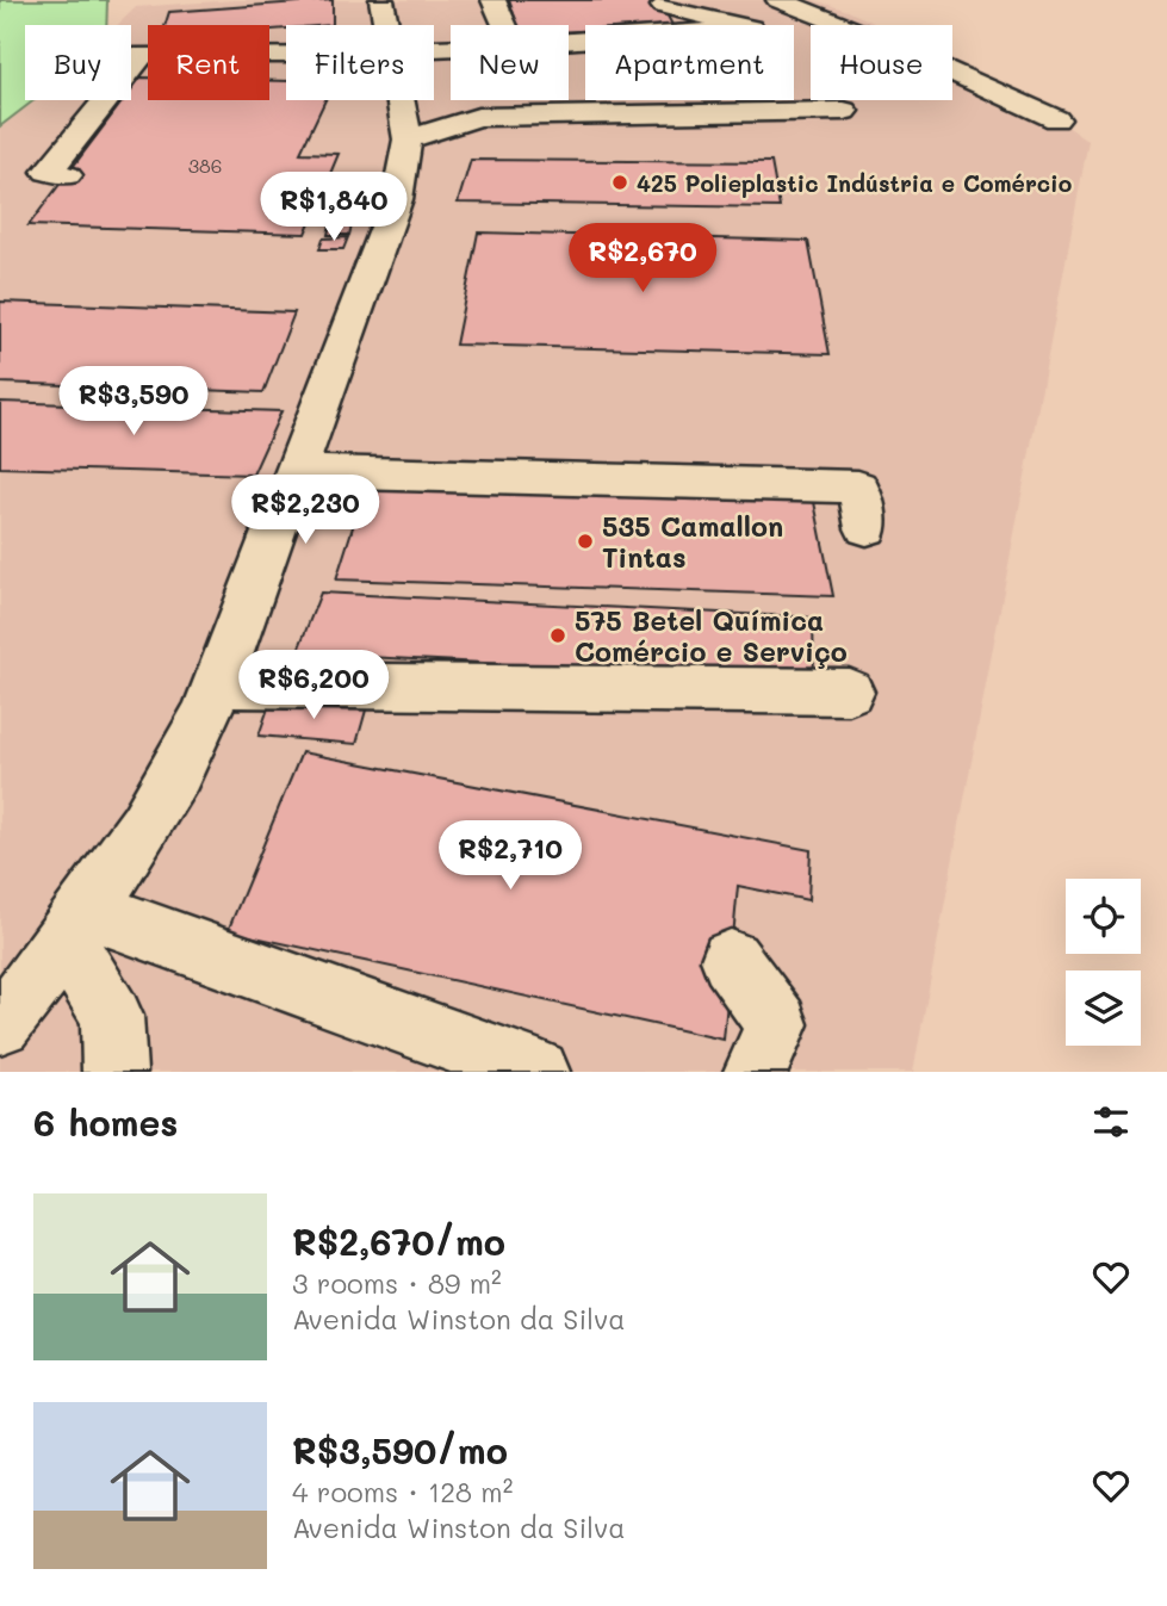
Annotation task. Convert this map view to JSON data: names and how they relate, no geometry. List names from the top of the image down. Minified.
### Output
{"places":["425 Polieplastic Indústria e Comércio","535 Camallon Tintas","575 Betel Química Comércio e Serviço"],"house_numbers":["386"],"page":{"chip":["Buy","Rent","Filters","New","Apartment","House"],"price":["R$1,840","R$2,670","R$3,590","R$2,230","R$6,200","R$2,710"],"heading":"6 homes","list":[{"name":"R$2,670/mo","note":"3 rooms · 89 m² · Avenida Winston da Silva"},{"name":"R$3,590/mo","note":"4 rooms · 128 m² · Avenida Winston da Silva"}]}}
